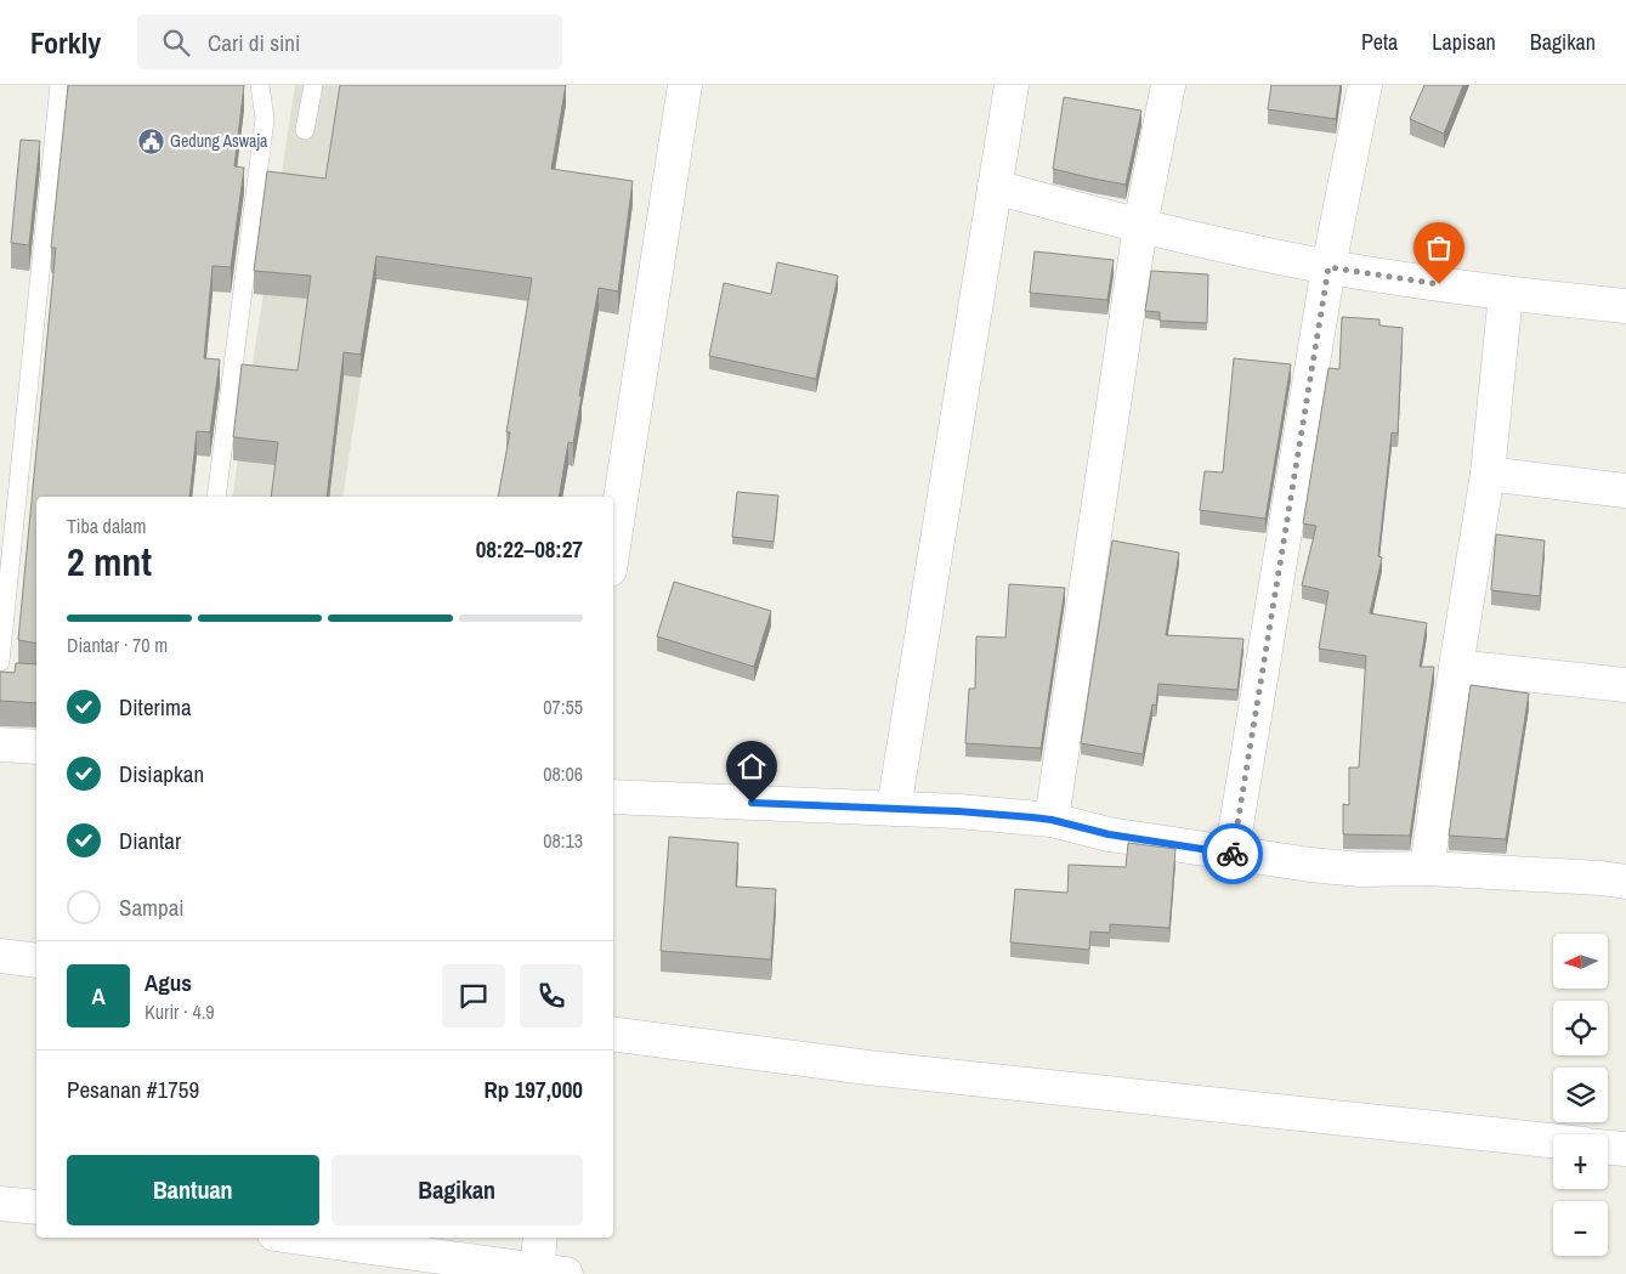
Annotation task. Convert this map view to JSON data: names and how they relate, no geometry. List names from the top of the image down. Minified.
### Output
{"places":{"public building":["Gedung Aswaja"]},"north":"left","page":{"header":"Forkly","search":"Cari di sini","nav":["Peta","Lapisan","Bagikan"],"heading":["2 mnt","Tiba dalam","08:22–08:27"],"panel":["Agus","Kurir · 4.9","Pesanan #1759","Rp 197,000"],"bar":"Diantar · 70 m","list":[["Diterima","07:55"],["Disiapkan","08:06"],["Diantar","08:13"],"Sampai"],"map_buttons":["+","−"],"round":"A","buttons":["Bantuan","Bagikan"]}}
